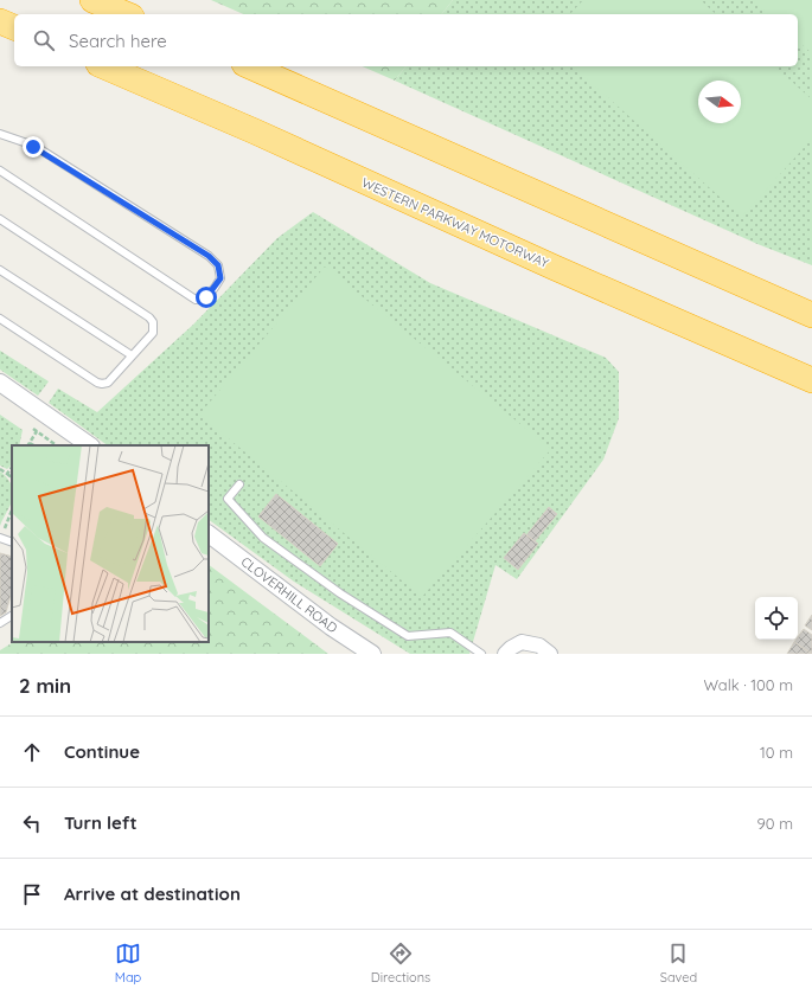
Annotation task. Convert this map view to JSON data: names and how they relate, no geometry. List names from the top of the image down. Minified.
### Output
{"streets":{"highway":["WESTERN PARKWAY MOTORWAY"],"street":["CLOVERHILL ROAD"]},"north":"right","page":{"search":"Search here","heading":["2 min","Walk · 100 m"],"list":[["Continue","10 m"],["Turn left","90 m"],"Arrive at destination"],"nav":["Map","Directions","Saved"]}}
